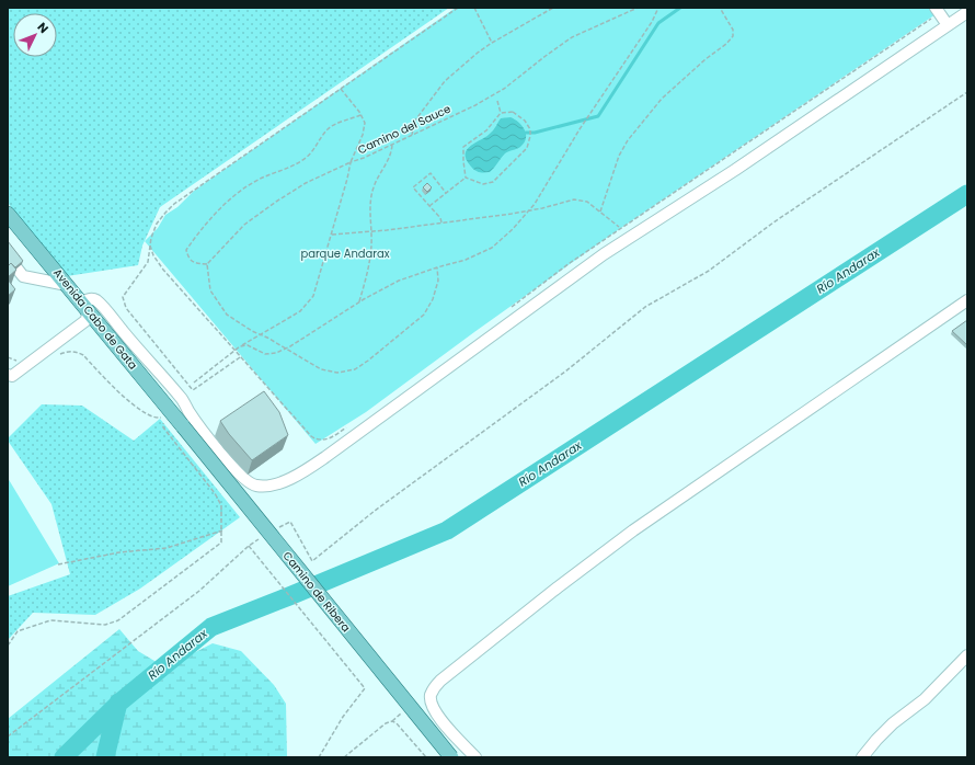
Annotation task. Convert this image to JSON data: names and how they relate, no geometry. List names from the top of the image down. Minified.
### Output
{"streets":{"main road":["Avenida Cabo de Gata","Camino de Ribera"],"path":["Camino del Sauce"]},"crossings":[["Avenida Cabo de Gata","Camino de Ribera"]],"water":["Río Andarax"],"parks":["parque Andarax"],"north":"top right"}
